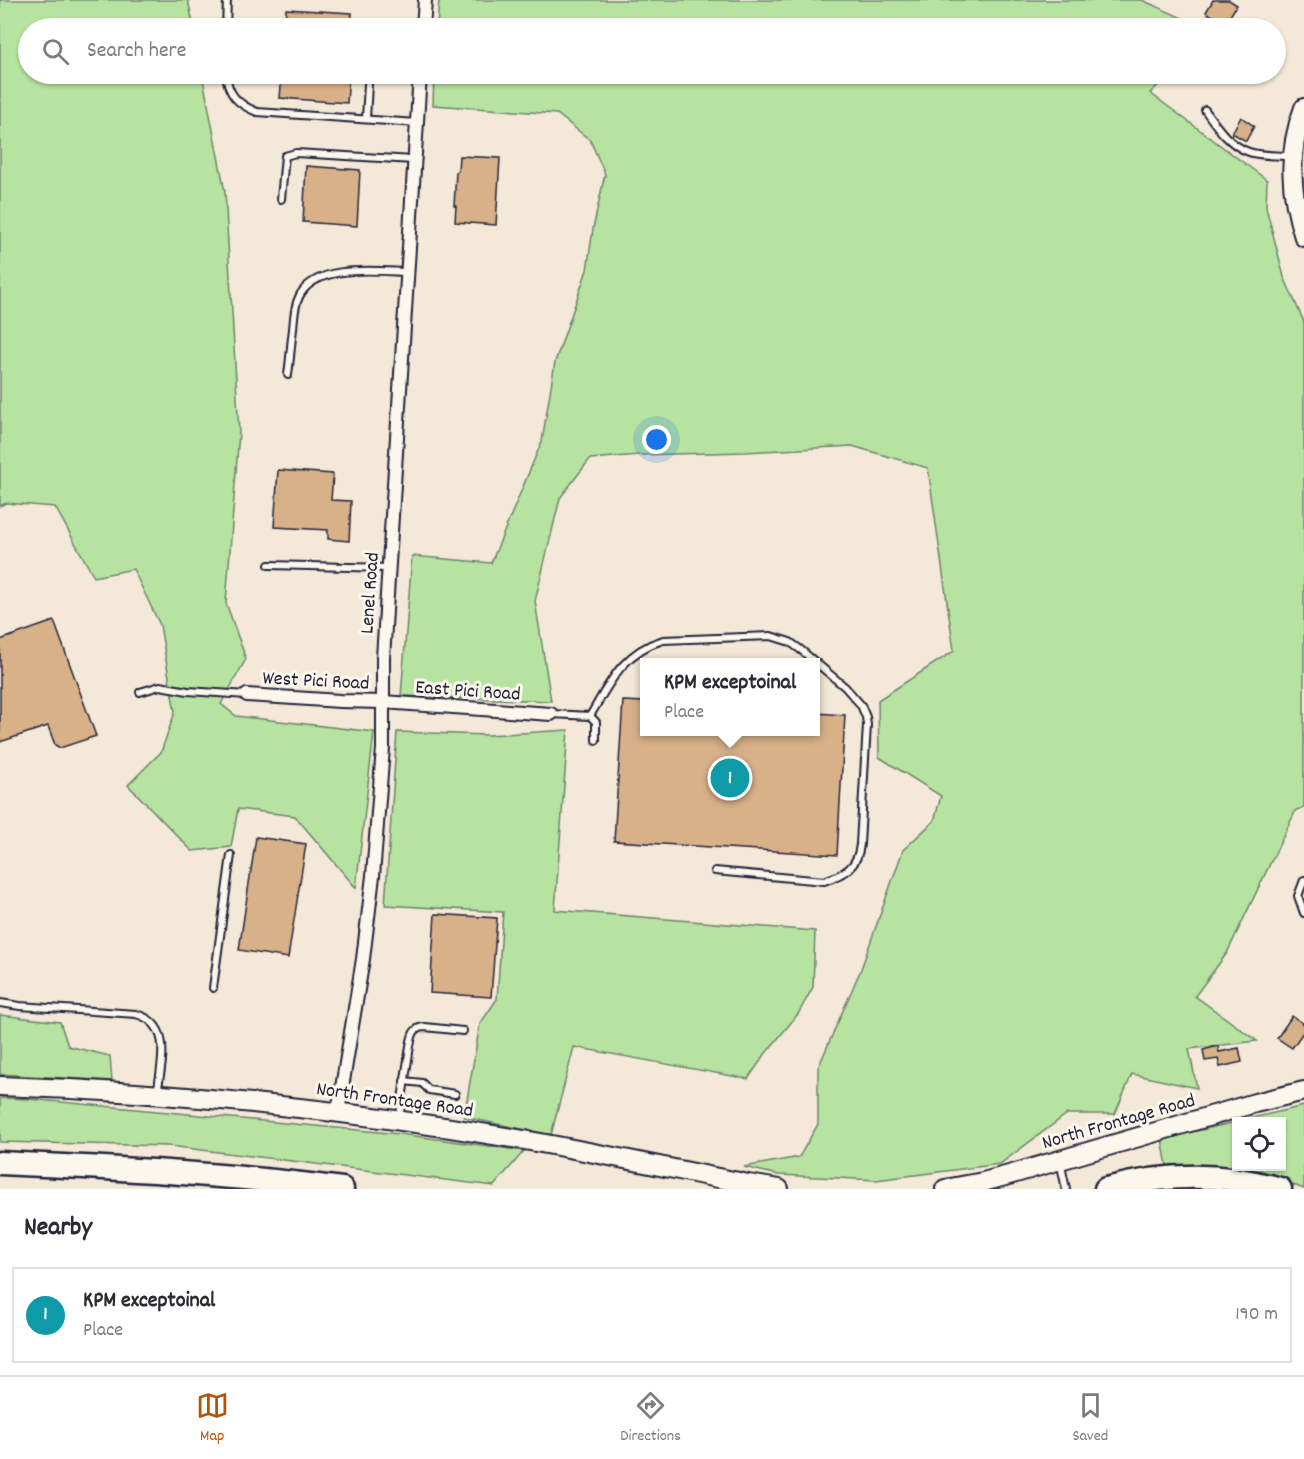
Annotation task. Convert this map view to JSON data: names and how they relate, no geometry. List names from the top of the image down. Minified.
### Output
{"streets":{"main road":["North Frontage Road"],"street":["Lenel Road","West Pici Road","East Pici Road"]},"crossings":[["Lenel Road","West Pici Road"],["Lenel Road","East Pici Road"],["Lenel Road","North Frontage Road"],["West Pici Road","East Pici Road"]],"page":{"search":"Search here","popup":["KPM exceptoinal","Place"],"pins":"1","heading":"Nearby","list":[{"mark":"1","name":"KPM exceptoinal","note":"Place","value":"190 m"}],"nav":["Map","Directions","Saved"]}}
